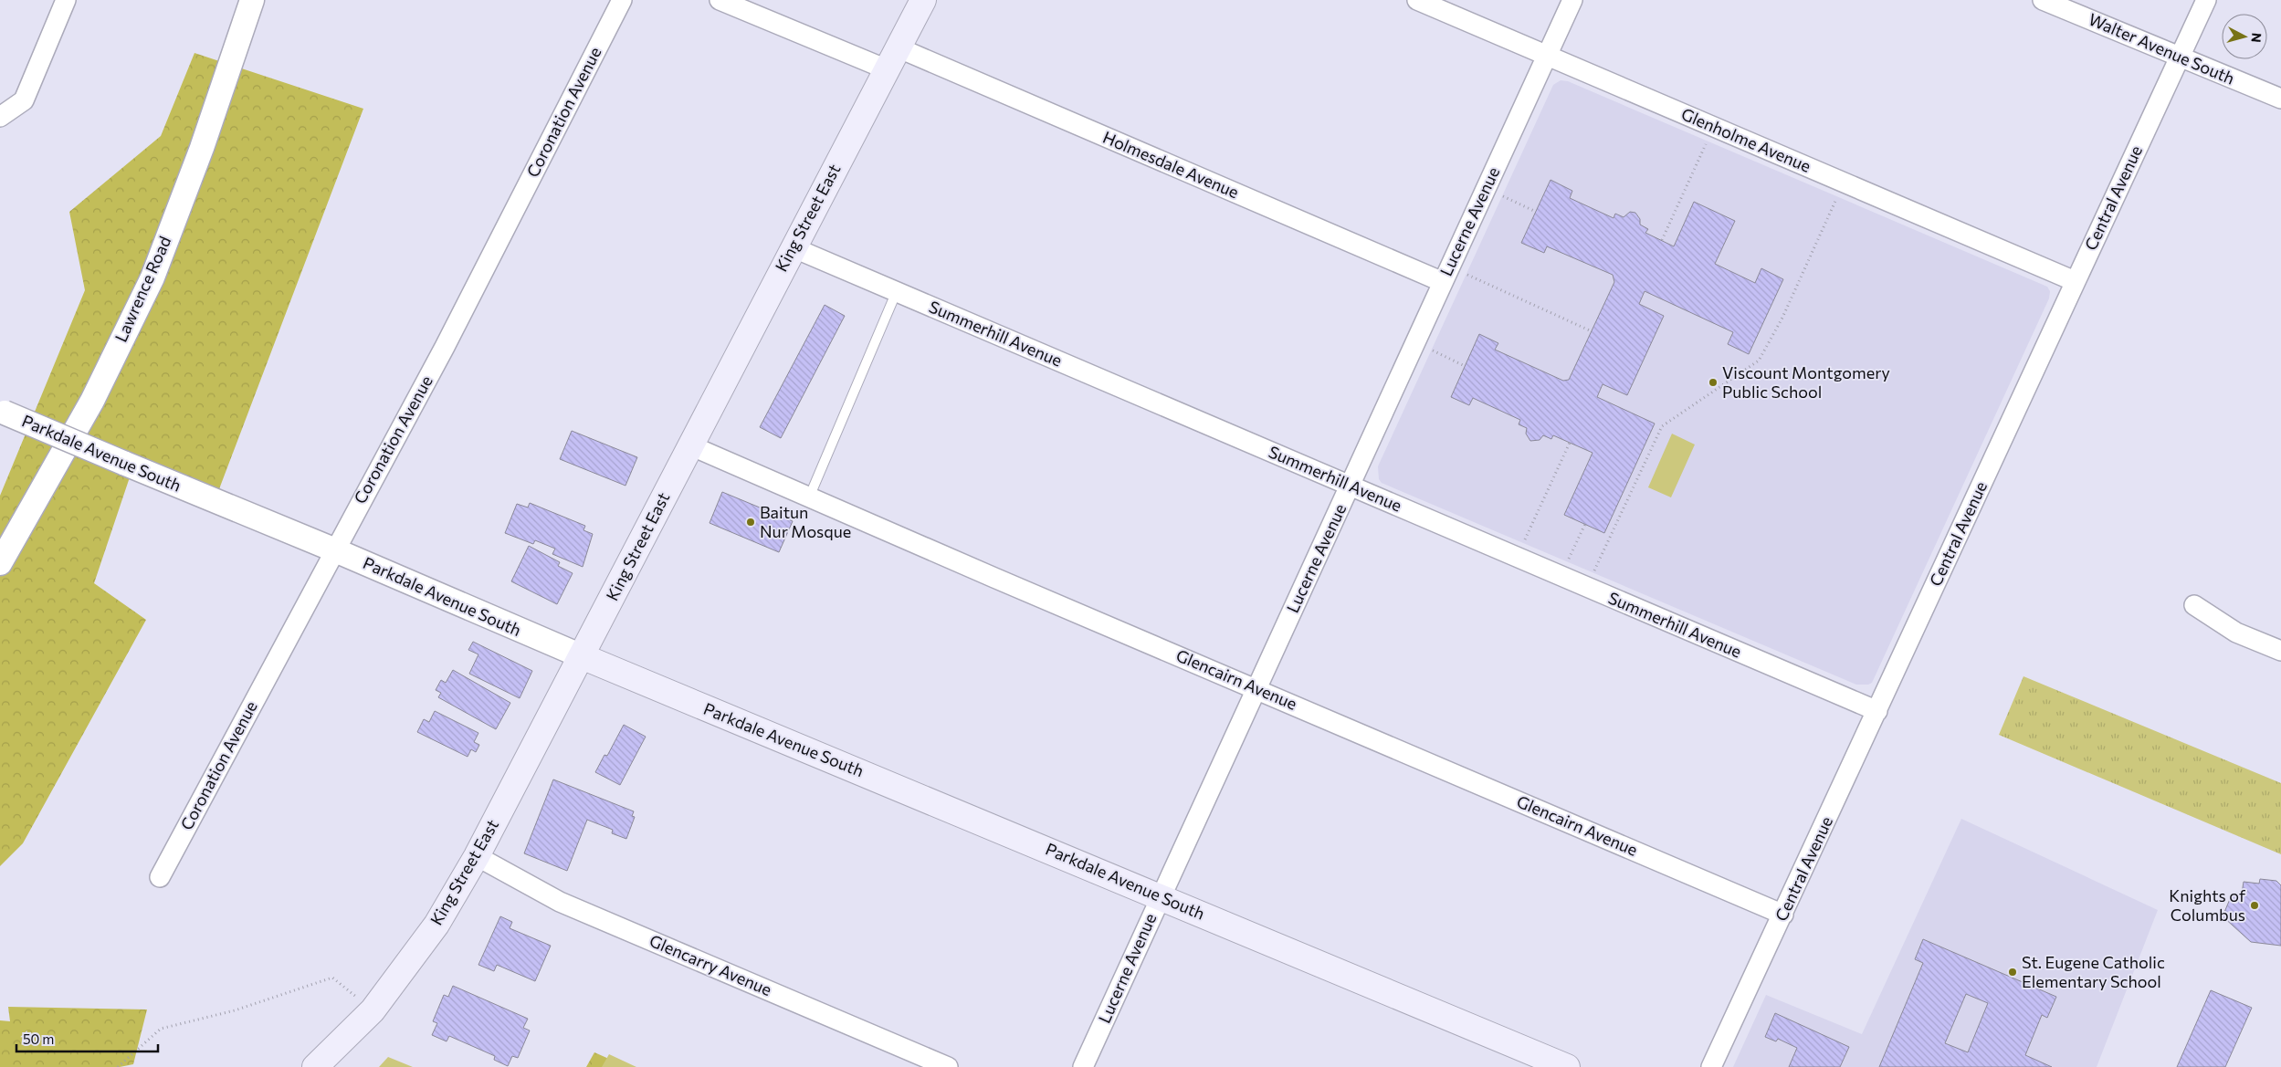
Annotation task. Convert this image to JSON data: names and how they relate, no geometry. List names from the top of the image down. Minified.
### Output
{"streets":{"main road":["King Street East","Parkdale Avenue South"],"street":["Walter Avenue South","Coronation Avenue","Glenholme Avenue","Holmesdale Avenue","Central Avenue","Lucerne Avenue","Lawrence Road","Summerhill Avenue","Glencairn Avenue","Glencarry Avenue"]},"crossings":[["Walter Avenue South","Central Avenue"],["Coronation Avenue","Parkdale Avenue South"],["Glenholme Avenue","Central Avenue"],["Glenholme Avenue","Lucerne Avenue"],["Holmesdale Avenue","King Street East"],["Holmesdale Avenue","Lucerne Avenue"],["Central Avenue","Summerhill Avenue"],["Central Avenue","Glencairn Avenue"],["King Street East","Summerhill Avenue"],["King Street East","Parkdale Avenue South"],["King Street East","Glencairn Avenue"],["King Street East","Glencarry Avenue"],["Lucerne Avenue","Summerhill Avenue"],["Lucerne Avenue","Parkdale Avenue South"],["Lucerne Avenue","Glencairn Avenue"]],"places":["Viscount Montgomery Public School","Baitun Nur Mosque","Knights of Columbus","St. Eugene Catholic Elementary School"],"scale_bar":"50 m","north":"right"}
